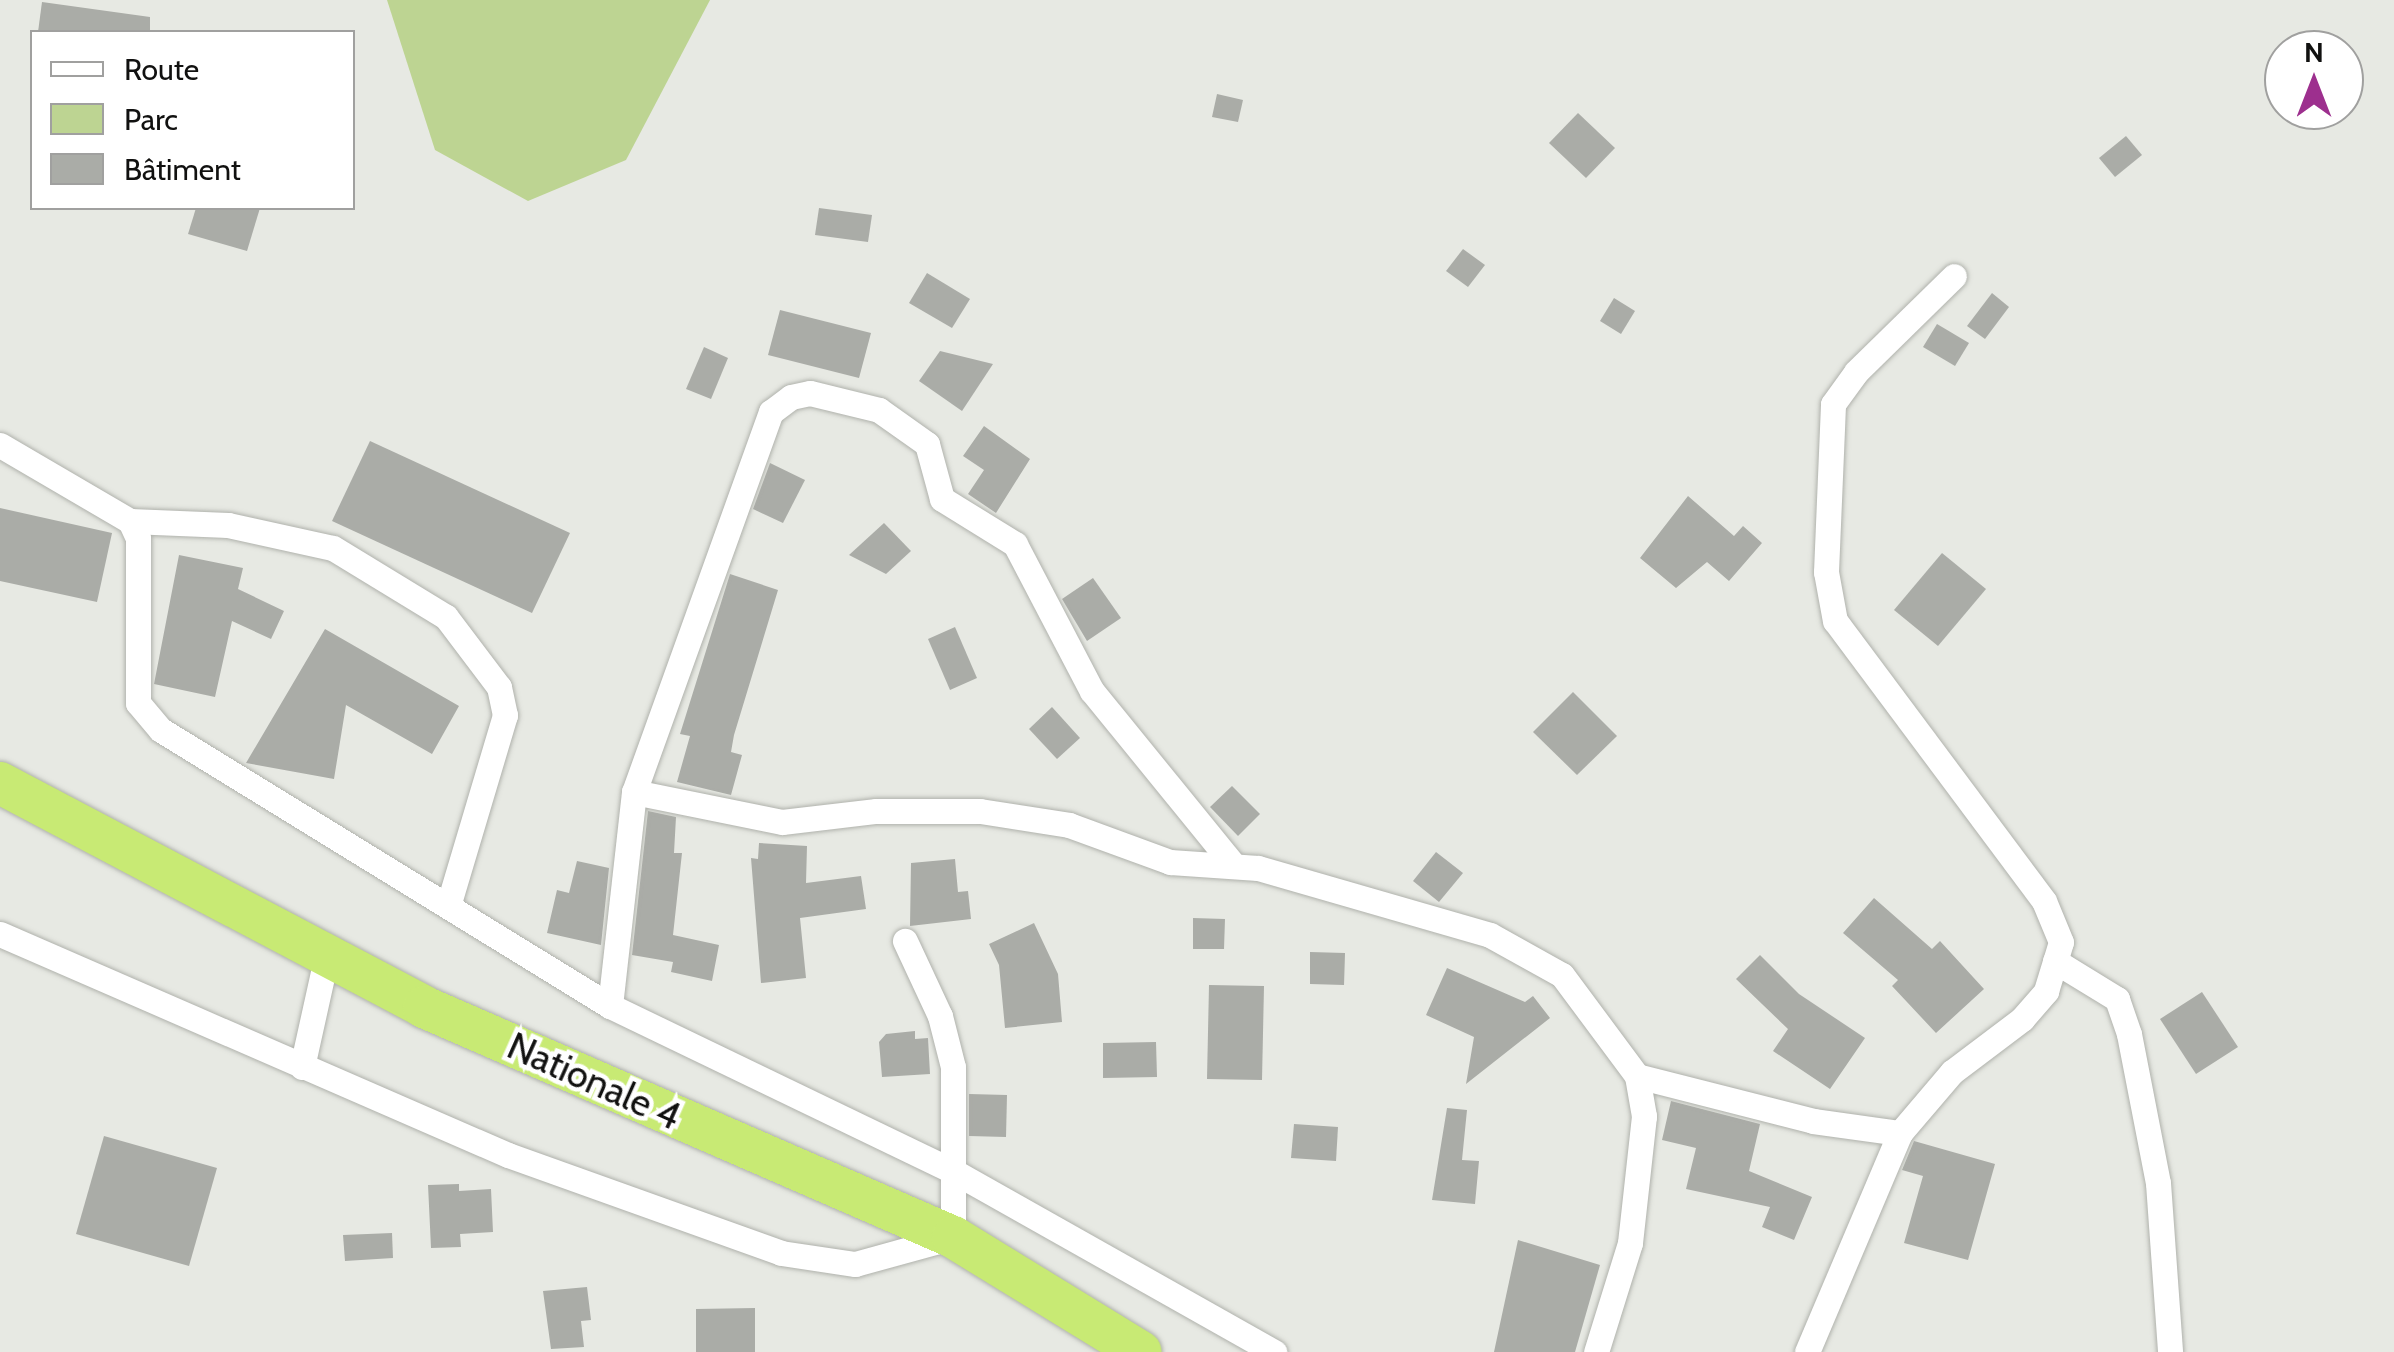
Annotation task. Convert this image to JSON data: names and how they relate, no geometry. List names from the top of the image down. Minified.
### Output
{"streets":{"highway":["Nationale 4"]},"legend":["Route","Parc","Bâtiment"],"north":"top"}
